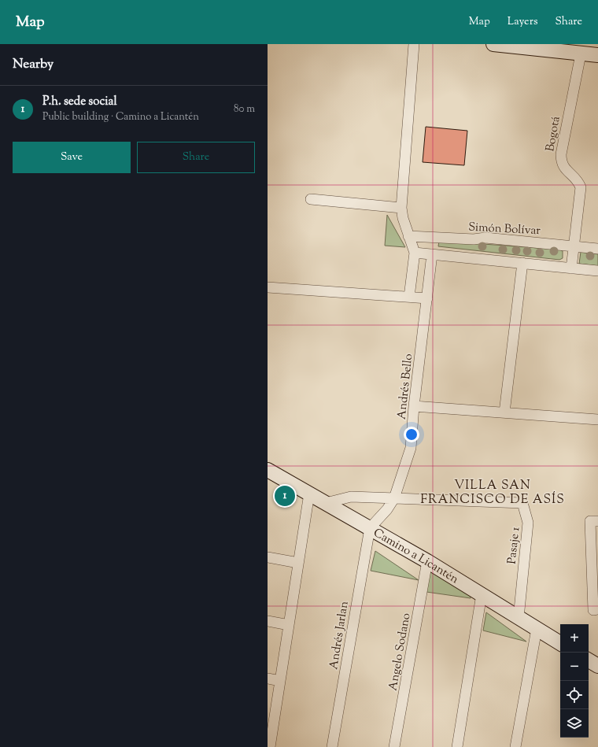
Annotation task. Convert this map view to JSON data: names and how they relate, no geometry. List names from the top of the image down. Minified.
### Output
{"streets":{"street":["Bogotá","Simón Bolívar","Andrés Bello","Pasaje 1","Camino a Licantén","Andrés Jarlan","Angelo Sodano"]},"crossings":[["Bogotá","Simón Bolívar"],["Andrés Bello","Pasaje 1"],["Andrés Bello","Camino a Licantén"],["Andrés Bello","Andrés Jarlan"],["Pasaje 1","Camino a Licantén"],["Camino a Licantén","Andrés Jarlan"],["Camino a Licantén","Angelo Sodano"]],"districts":["VILLA SAN FRANCISCO DE ASÍS"],"page":{"header":"Map","nav":["Map","Layers","Share"],"heading":"Nearby","list":[{"mark":"1","name":"P.h. sede social","note":"Public building · Camino a Licantén","value":"80 m"}],"buttons":["Save","Share"],"pins":"1","map_buttons":["+","−"]}}
